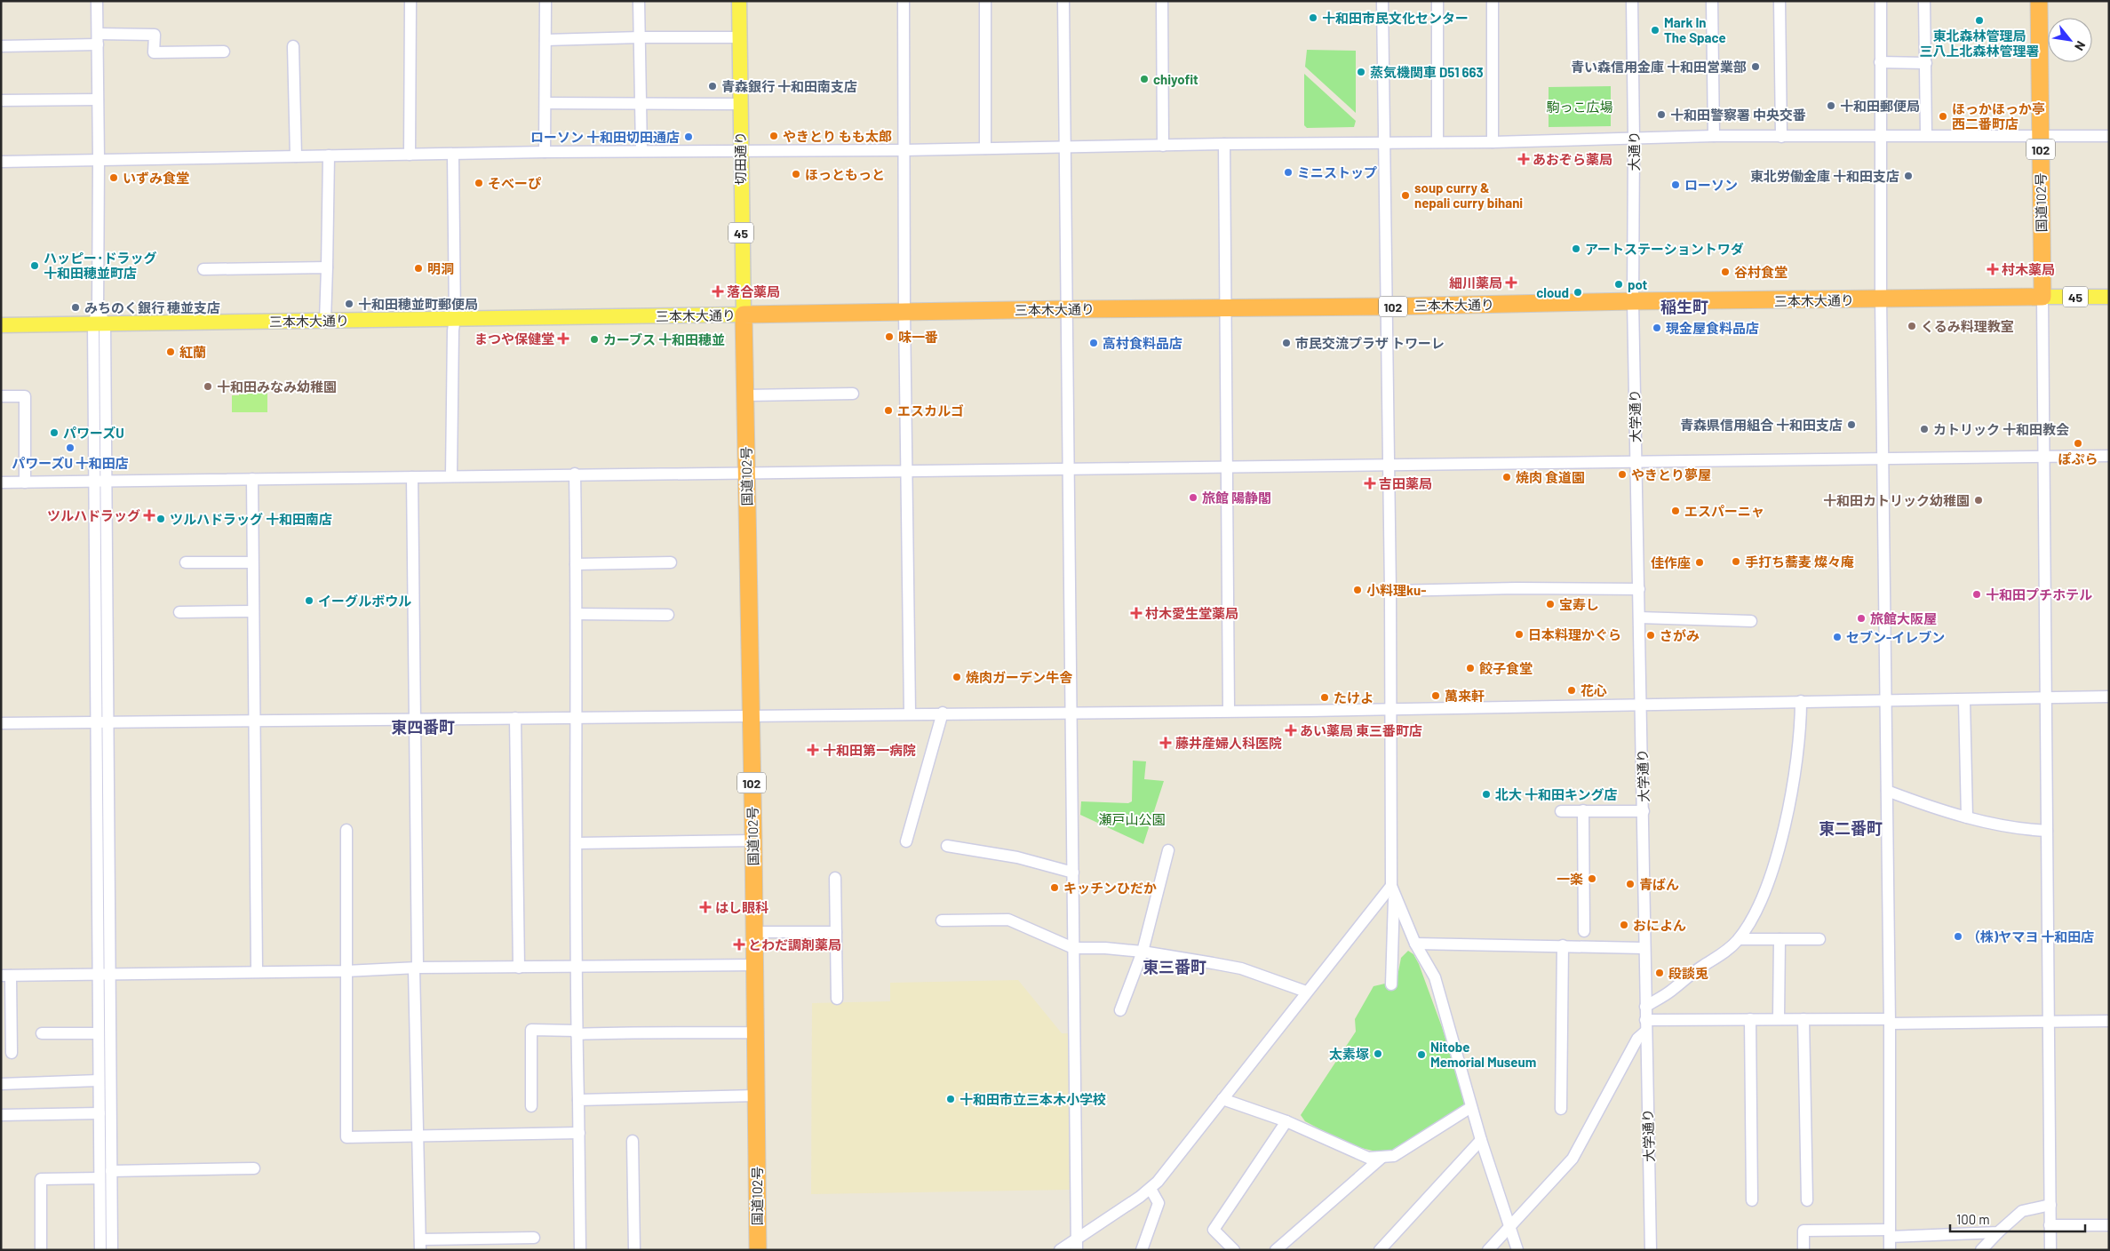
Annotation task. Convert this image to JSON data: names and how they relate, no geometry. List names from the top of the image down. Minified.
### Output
{"streets":{"highway":["102","国道102号","三本木大通り"],"main road":["切田通り","45"],"street":["大通り","大学通り"]},"crossings":[["大通り","三本木大通り"],["大通り","大学通り"],["切田通り","国道102号"],["切田通り","三本木大通り"],["国道102号","三本木大通り"],["三本木大通り","大学通り"]],"districts":["稲生町","東四番町","東二番町","東三番町"],"parks":["駒っこ広場","瀬戸山公園"],"places":{"other":["十和田市民文化センター","東北森林管理局 三八上北森林管理署","Mark In The Space","青い森信用金庫 十和田営業部","蒸気機関車 D51 663","chiyofit","青森銀行 十和田南支店","十和田郵便局","十和田警察署 中央交番","ほっかほっか亭 西二番町店","やきとり もも太郎","ローソン 十和田切田通店","ミニストップ","ほっともっと","東北労働金庫 十和田支店","いずみ食堂","そべーぴ","ローソン","soup curry & nepali curry bihani","アートステーショントワダ","ハッピー･ドラッグ 十和田穂並町店","明洞","谷村食堂","pot","cloud","十和田穂並町郵便局","みちのく銀行 穂並支店","くるみ料理教室","現金屋食料品店","味一番","カーブス 十和田穂並","高村食料品店","市民交流プラザ トワーレ","紅蘭","十和田みなみ幼稚園","エスカルゴ","青森県信用組合 十和田支店","カトリック 十和田教会","パワーズU","ぽぷら","パワーズU 十和田店","やきとり夢屋","焼肉 食道園","旅館 陽静閣","十和田カトリック幼稚園","エスパーニャ","ツルハドラッグ 十和田南店","手打ち蕎麦 燦々庵","佳作座","小料理ku-","十和田プチホテル","イーグルボウル","宝寿し","旅館大阪屋","日本料理かぐら","さがみ","セブン-イレブン","餃子食堂","焼肉ガーデン牛舎","花心","萬来軒","たけよ","北大 十和田キング店","一楽","青ばん","キッチンひだか","おによん","（株)ヤマヨ 十和田店","段談兎","太素塚","Nitobe Memorial Museum","十和田市立三本木小学校"],"health":["あおぞら薬局","村木薬局","細川薬局","落合薬局","まつや保健堂","吉田薬局","ツルハドラッグ","村木愛生堂薬局","あい薬局 東三番町店","藤井産婦人科医院","十和田第一病院","はし眼科","とわだ調剤薬局"]},"scale_bar":"100 m","north":"bottom right"}
